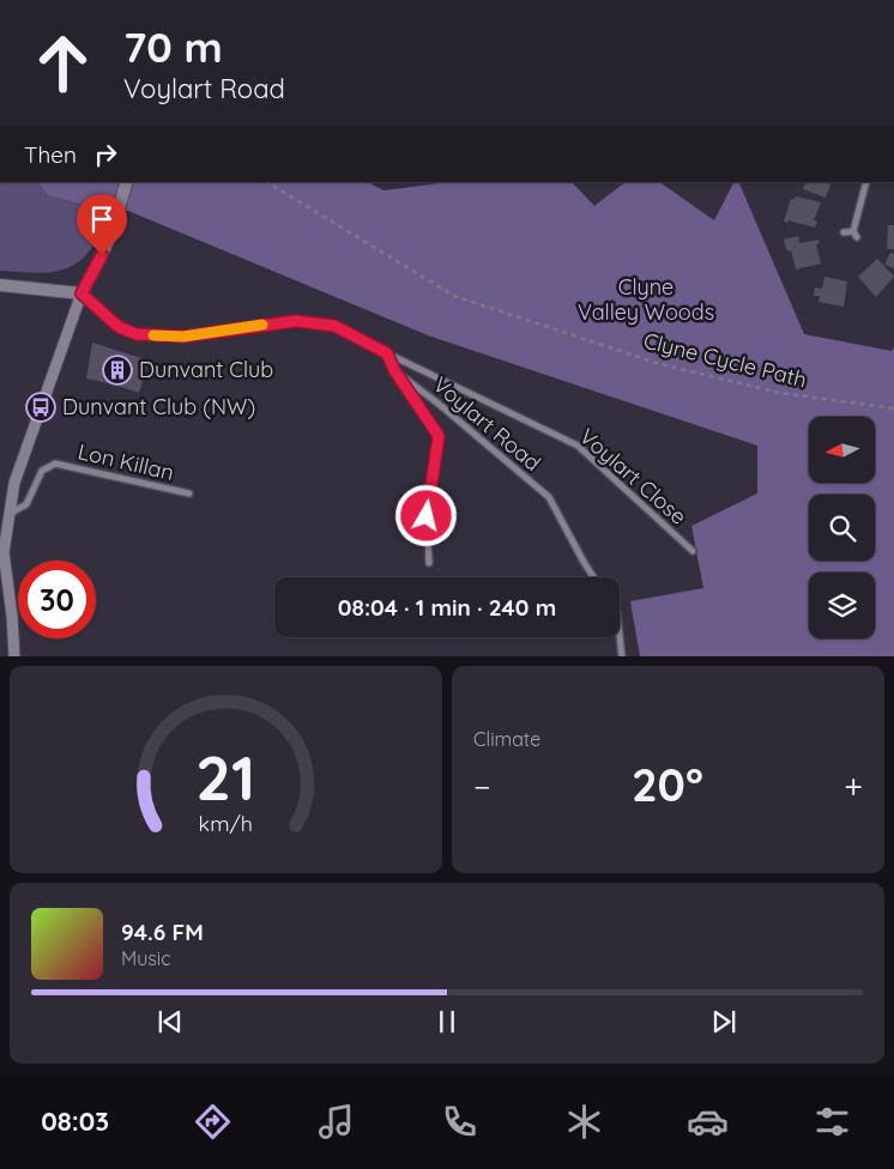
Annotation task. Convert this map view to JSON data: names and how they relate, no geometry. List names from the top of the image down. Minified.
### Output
{"streets":{"street":["Voylart Road","Lon Killan","Voylart Close"],"path":["Clyne Cycle Path"]},"crossings":[["Voylart Road","Voylart Close"]],"parks":["Clyne Valley Woods"],"places":{"building":["Dunvant Club"],"bus stop":["Dunvant Club (NW)"]},"north":"left","page":{"turn":["70 m","Voylart Road"],"then":"Then","limit":"30","trip":"08:04 · 1 min · 240 m","tile":"Climate","heat":["−","20°","+"],"song":["94.6 FM","Music"],"tabs":"08:03","gauge":["21","km/h"]}}
